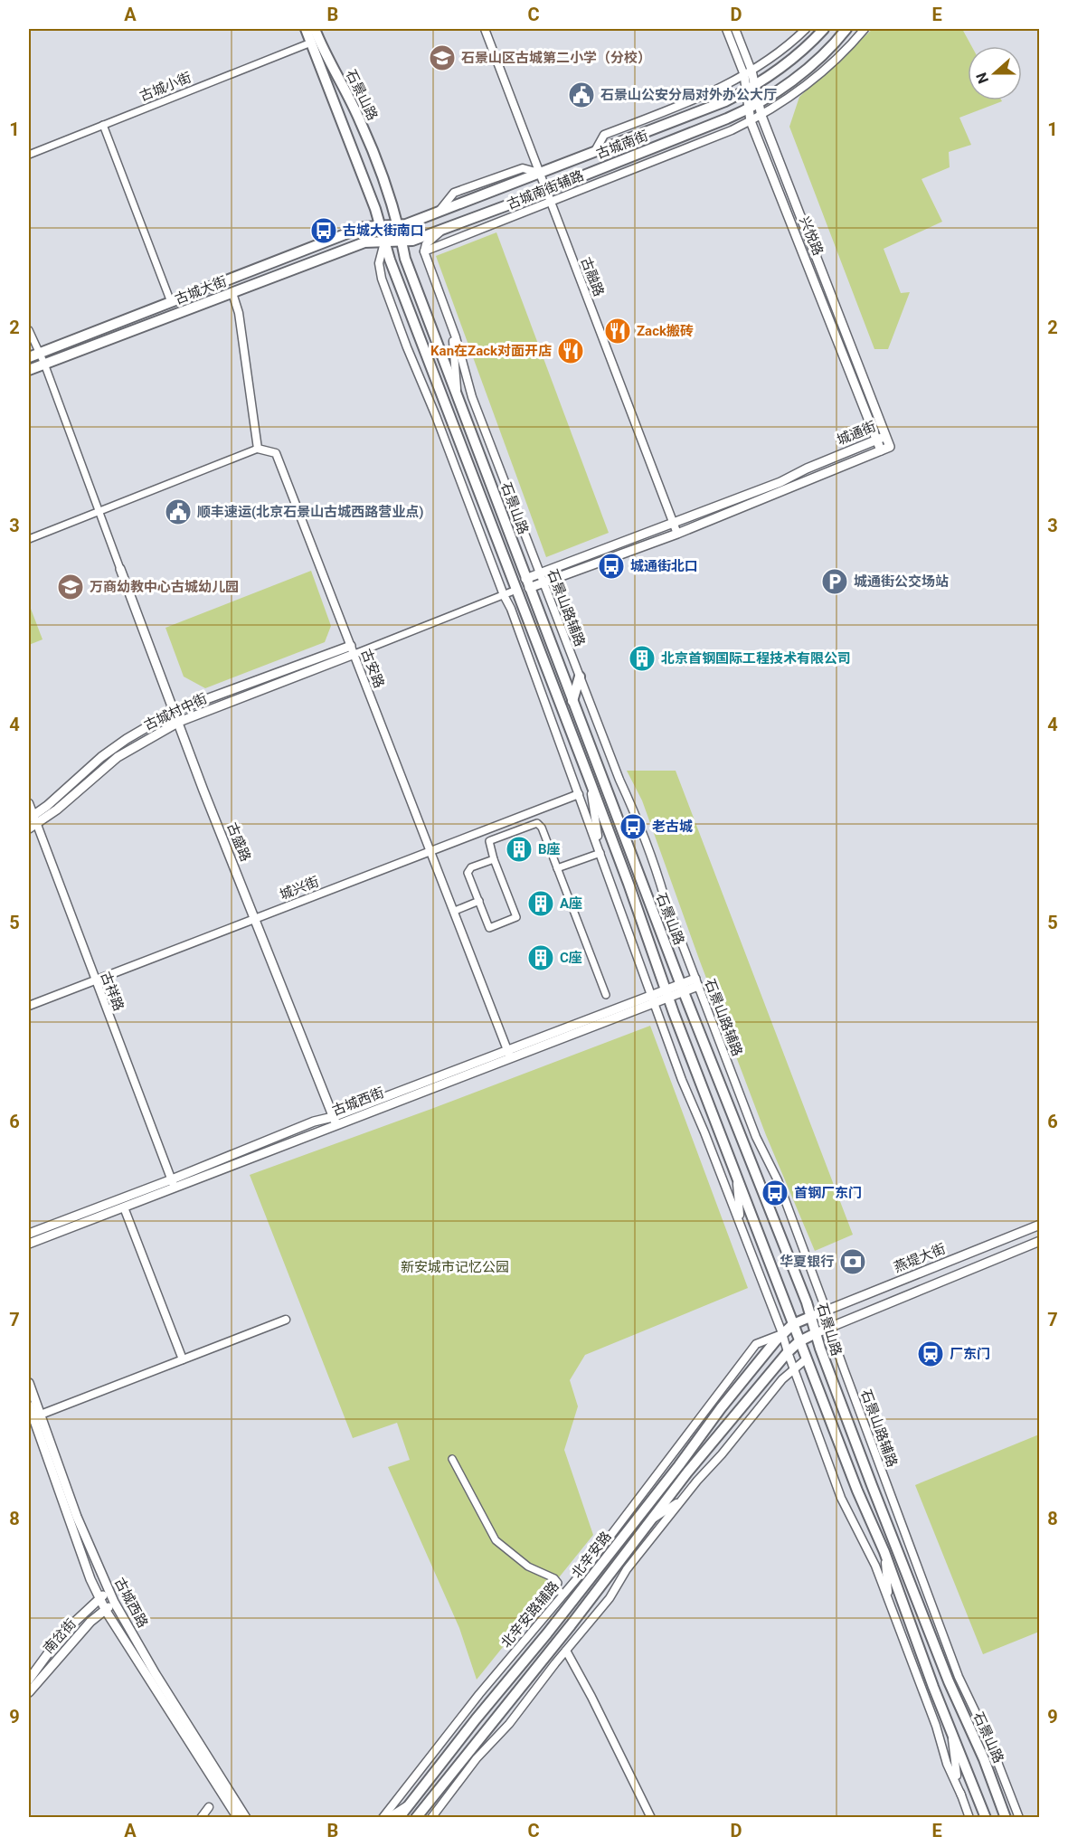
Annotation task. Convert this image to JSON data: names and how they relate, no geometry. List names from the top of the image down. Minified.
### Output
{"streets":{"main road":["石景山路","古城南街","兴悦路","古城大街","城通街","古城村中街","古盛路","古城西街","燕堤大街","北辛安路","古城西路","南岔街"],"street":["古城小街","古城南街辅路","古融路","石景山路辅路","古安路","城兴街","古祥路","北辛安路辅路"]},"crossings":[["古城小街","石景山路"],["石景山路","古城南街"],["石景山路","古城大街"],["石景山路","城通街"],["石景山路","古城西街"],["石景山路","燕堤大街"],["石景山路","北辛安路"],["古城南街","兴悦路"],["古城南街","古融路"],["古城南街","古城大街"],["古城南街辅路","兴悦路"],["古城南街辅路","古融路"],["古城南街辅路","石景山路辅路"],["兴悦路","城通街"],["古融路","城通街"],["城通街","石景山路辅路"],["石景山路辅路","古城西街"],["石景山路辅路","燕堤大街"],["古安路","古城村中街"],["古安路","城兴街"],["古安路","古城西街"],["古城村中街","古盛路"],["古城村中街","古祥路"],["古盛路","城兴街"],["古盛路","古城西街"],["城兴街","古祥路"],["古祥路","古城西街"],["燕堤大街","北辛安路"],["北辛安路","北辛安路辅路"],["古城西路","南岔街"]],"parks":["新安城市记忆公园"],"places":{"school or university":["石景山区古城第二小学（分校）","万商幼教中心古城幼儿园"],"public building":["石景山公安分局对外办公大厅","顺丰速运(北京石景山古城西路营业点)"],"bus stop":["古城大街南口","城通街北口","老古城","首钢厂东门"],"restaurant":["Zack搬砖","Kan在Zack对面开店"],"parking":["城通街公交场站"],"building":["北京首钢国际工程技术有限公司","B座","A座","C座"],"bank":["华夏银行"],"station":["厂东门"]},"north":"left","grid":{"columns":["A","B","C","D","E"],"rows":["1","2","3","4","5","6","7","8","9"]}}
